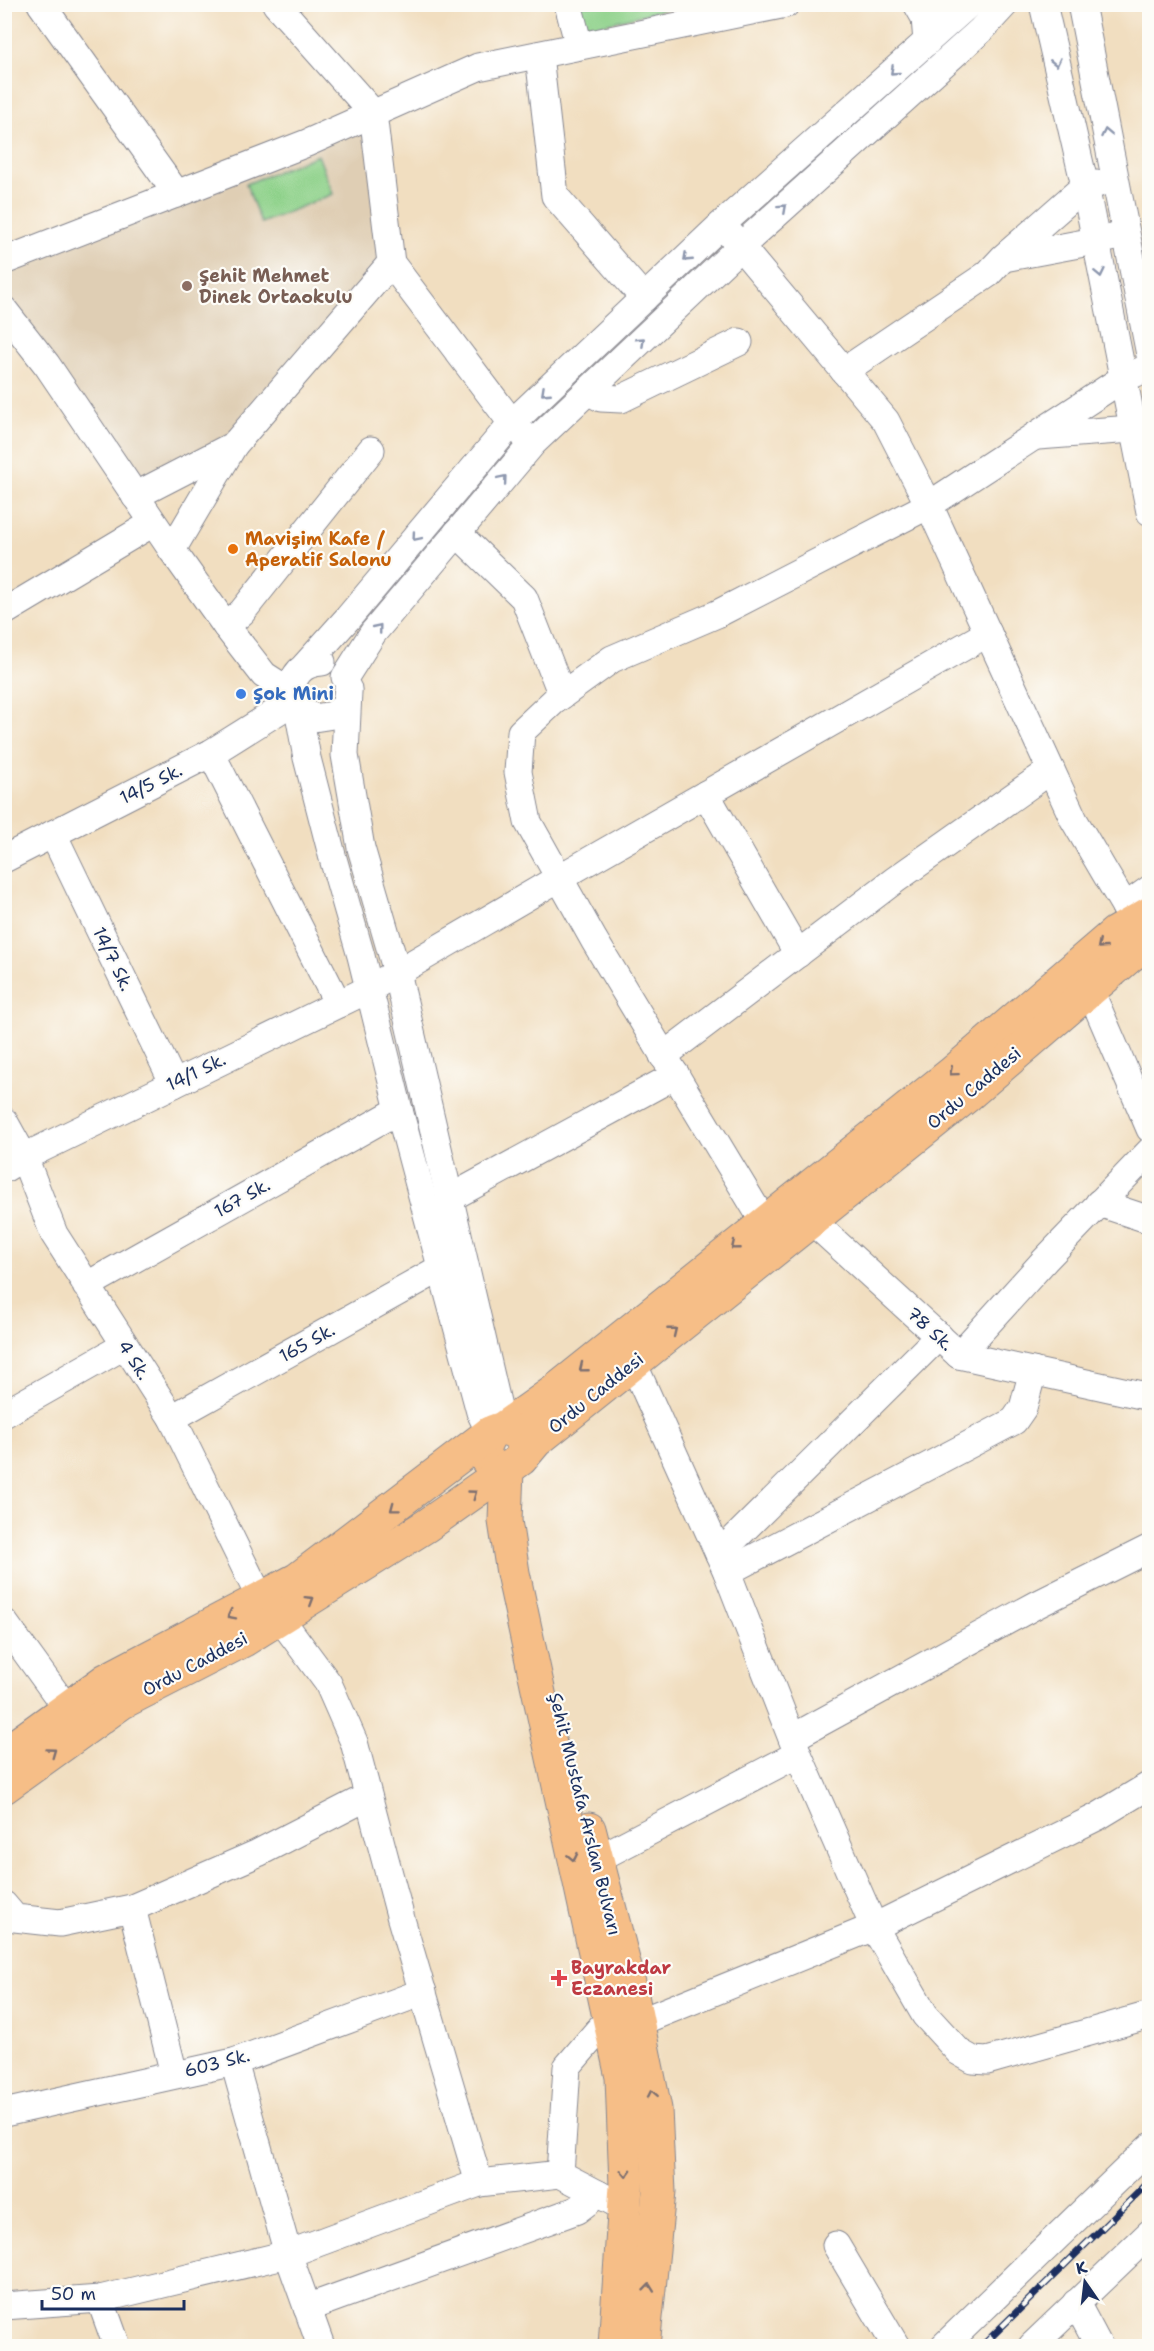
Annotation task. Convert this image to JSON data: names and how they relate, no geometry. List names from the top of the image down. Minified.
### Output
{"streets":{"main road":["Ordu Caddesi","Şehit Mustafa Arslan Bulvarı"],"street":["14/5 Sk.","14/7 Sk.","14/1 Sk.","167 Sk.","78 Sk.","165 Sk.","4 Sk.","603 Sk."]},"crossings":[["14/5 Sk.","14/7 Sk."],["14/7 Sk.","14/1 Sk."],["14/1 Sk.","4 Sk."],["Ordu Caddesi","78 Sk."],["Ordu Caddesi","4 Sk."],["Ordu Caddesi","Şehit Mustafa Arslan Bulvarı"],["167 Sk.","4 Sk."],["165 Sk.","4 Sk."],["4 Sk.","603 Sk."]],"places":{"other":["Şehit Mehmet Dinek Ortaokulu","Mavişim Kafe / Aperatif Salonu","Şok Mini"],"health":["Bayrakdar Eczanesi"]},"scale_bar":"50 m","north":"top"}
